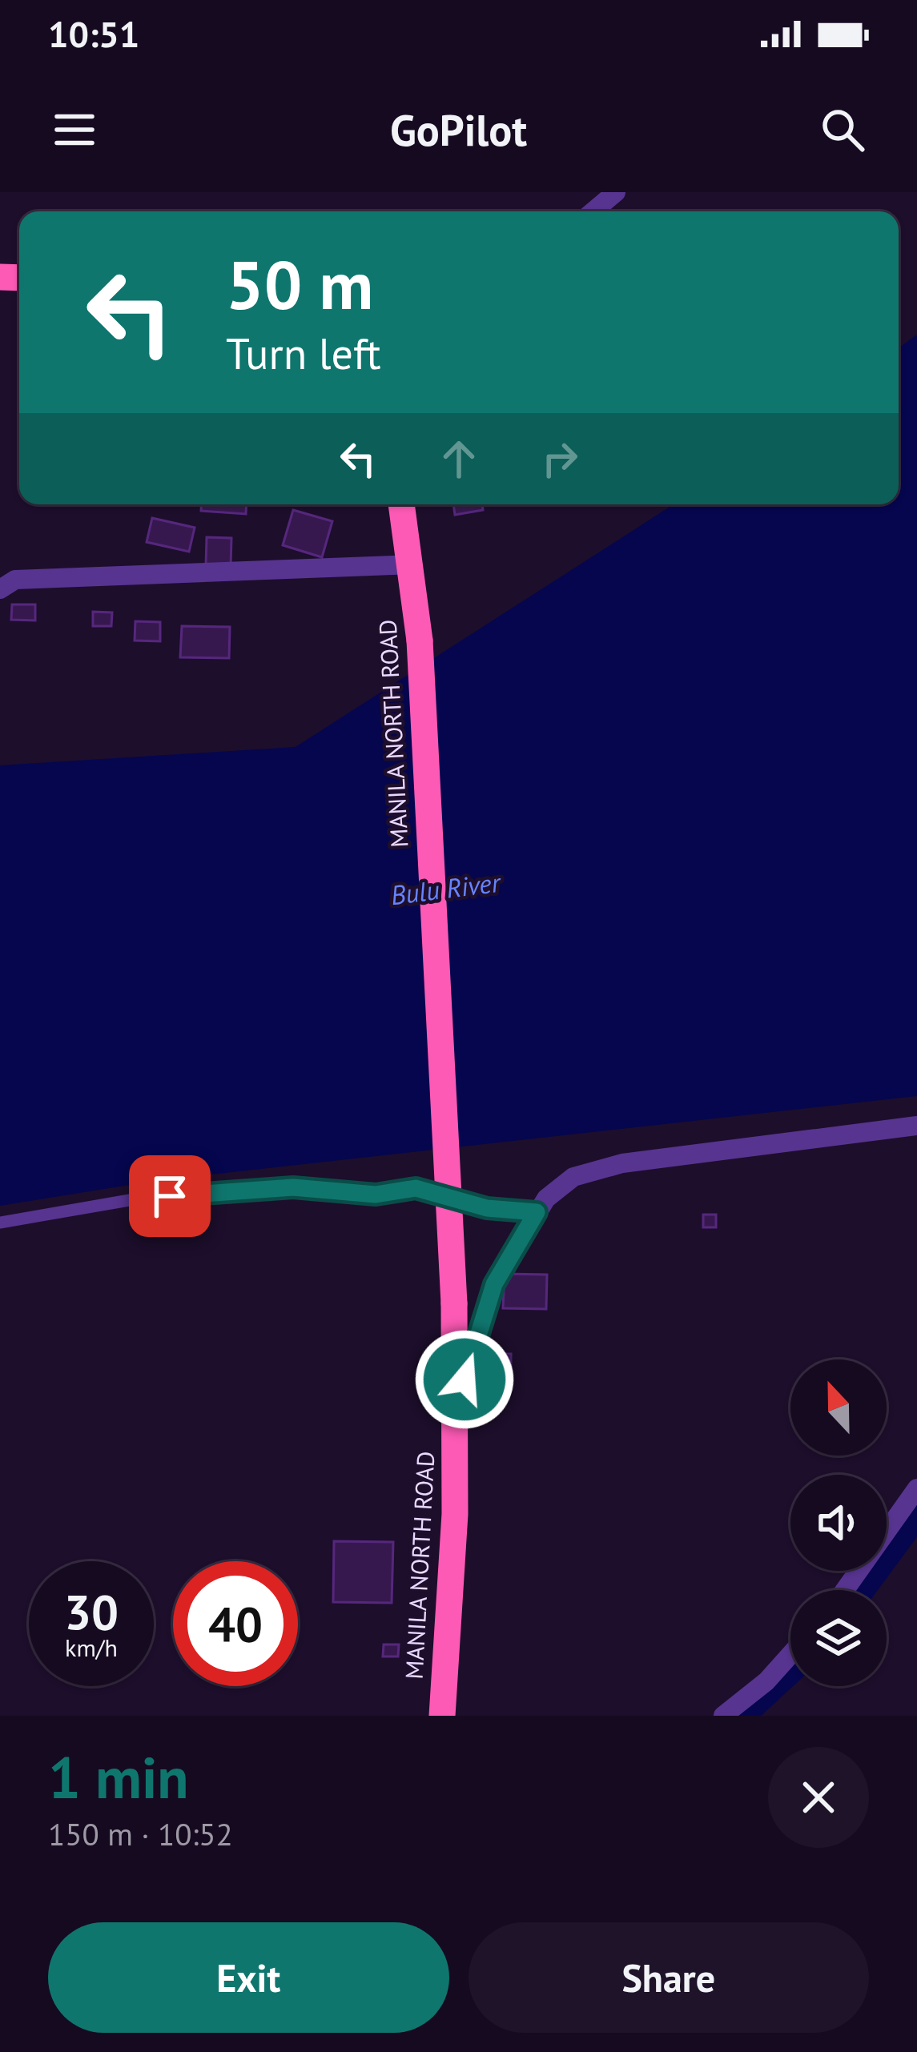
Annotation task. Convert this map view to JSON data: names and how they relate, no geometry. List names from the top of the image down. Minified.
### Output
{"streets":{"highway":["MANILA NORTH ROAD"]},"water":["Bulu River"],"north":"top","page":{"status":"10:51","header":"GoPilot","turn":["50 m","Turn left"],"speed":"30 km/h","limit":"40","heading":["1 min","150 m · 10:52"],"buttons":["Exit","Share"]}}
